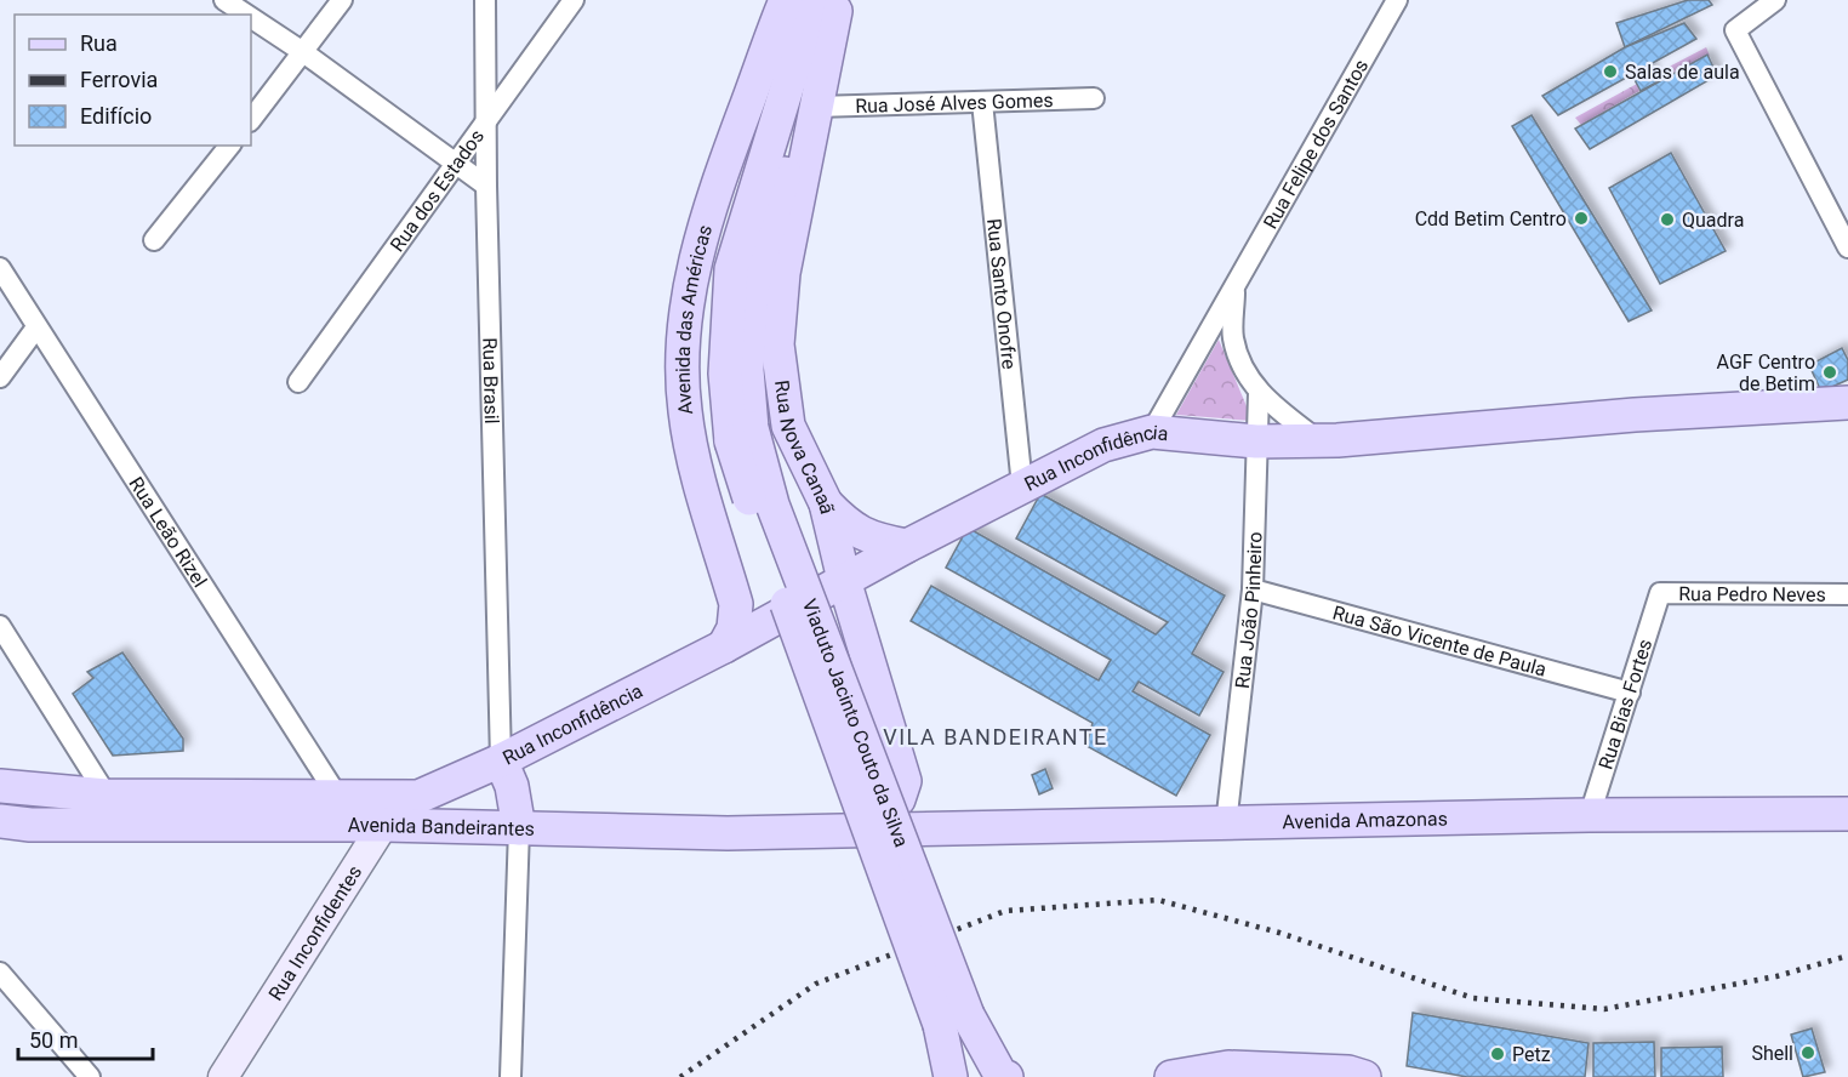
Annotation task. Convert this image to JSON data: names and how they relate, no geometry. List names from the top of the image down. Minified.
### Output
{"streets":{"main road":["Avenida das Américas","Rua Nova Canaã","Rua Inconfidência","Viaduto Jacinto Couto da Silva","Avenida Amazonas","Avenida Bandeirantes"],"street":["Rua José Alves Gomes","Rua Felipe dos Santos","Rua dos Estados","Rua Santo Onofre","Rua Brasil","Rua Leão Rizel","Rua Pedro Neves","Rua João Pinheiro","Rua São Vicente de Paula","Rua Bias Fortes","Rua Inconfidentes"]},"crossings":[["Rua José Alves Gomes","Rua Santo Onofre"],["Rua José Alves Gomes","Rua Nova Canaã"],["Rua Felipe dos Santos","Rua Inconfidência"],["Rua Felipe dos Santos","Rua João Pinheiro"],["Rua dos Estados","Rua Brasil"],["Rua Santo Onofre","Rua Inconfidência"],["Avenida das Américas","Rua Nova Canaã"],["Avenida das Américas","Rua Inconfidência"],["Avenida das Américas","Viaduto Jacinto Couto da Silva"],["Rua Brasil","Rua Inconfidência"],["Rua Nova Canaã","Rua Inconfidência"],["Rua Nova Canaã","Viaduto Jacinto Couto da Silva"],["Rua Nova Canaã","Avenida Bandeirantes"],["Rua Inconfidência","Rua João Pinheiro"],["Rua Inconfidência","Avenida Bandeirantes"],["Rua Leão Rizel","Avenida Bandeirantes"],["Rua Pedro Neves","Rua Bias Fortes"],["Rua João Pinheiro","Rua São Vicente de Paula"],["Rua João Pinheiro","Avenida Amazonas"],["Rua São Vicente de Paula","Rua Bias Fortes"],["Rua Bias Fortes","Avenida Amazonas"],["Avenida Amazonas","Avenida Bandeirantes"],["Avenida Bandeirantes","Rua Inconfidentes"]],"districts":["VILA BANDEIRANTE"],"places":["Salas de aula","Cdd Betim Centro","Quadra","AGF Centro de Betim","Shell","Petz"],"legend":["Rua","Ferrovia","Edifício"],"scale_bar":"50 m"}
